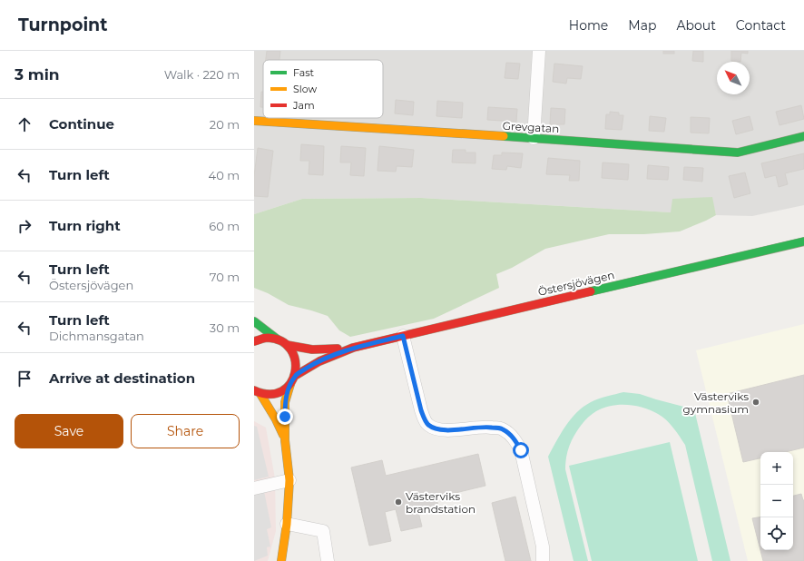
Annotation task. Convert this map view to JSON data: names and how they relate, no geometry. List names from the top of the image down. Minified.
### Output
{"streets":{"main road":["Grevgatan","Östersjövägen"]},"places":["Västerviks gymnasium","Västerviks brandstation"],"legend":["Fast","Slow","Jam"],"north":"top left","page":{"header":"Turnpoint","nav":["Home","Map","About","Contact"],"heading":["3 min","Walk · 220 m"],"list":[["Continue","20 m"],["Turn left","40 m"],["Turn right","60 m"],["Turn left","Östersjövägen","70 m"],["Turn left","Dichmansgatan","30 m"],"Arrive at destination"],"buttons":["Save","Share"],"map_buttons":["+","−"]}}
